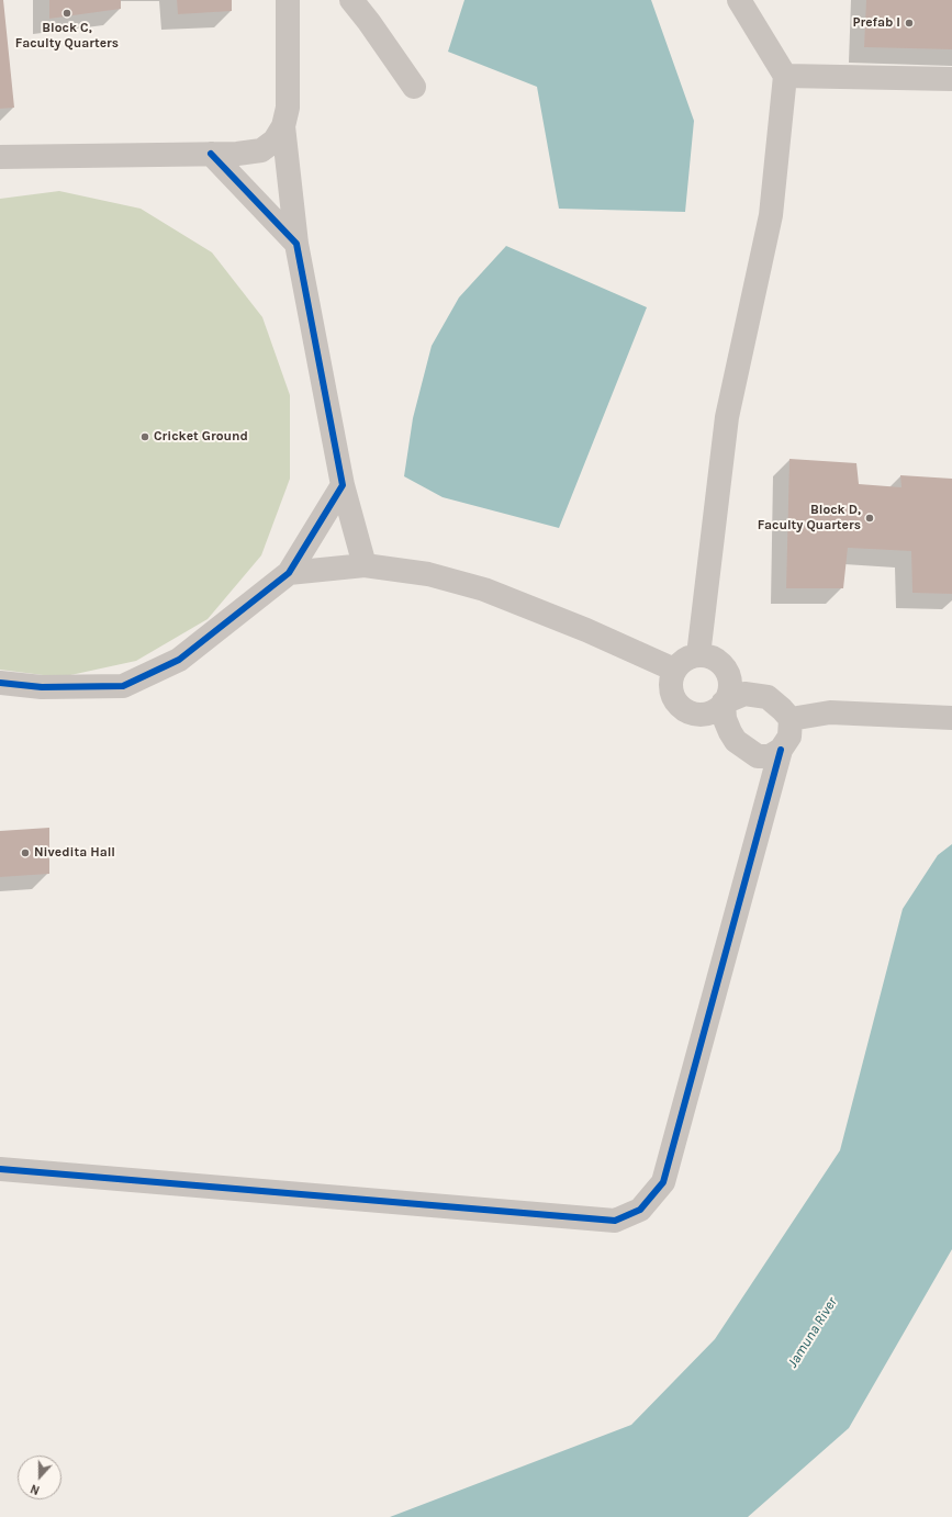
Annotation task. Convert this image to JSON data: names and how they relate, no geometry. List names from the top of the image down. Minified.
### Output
{"water":["Jamuna River"],"places":["Block C, Faculty Quarters","Prefab I","Cricket Ground","Block D, Faculty Quarters","Nivedita Hall"],"north":"bottom"}
